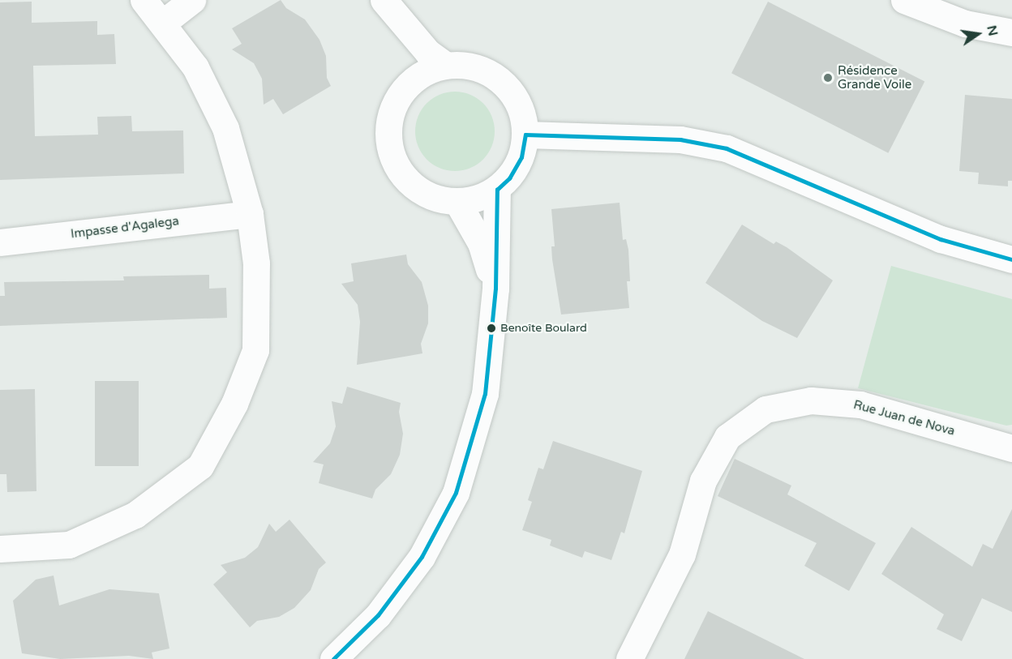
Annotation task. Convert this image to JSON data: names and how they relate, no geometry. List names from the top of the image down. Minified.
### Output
{"streets":{"street":["Impasse d'Agalega","Rue Juan de Nova"]},"places":["Résidence Grande Voile","Benoîte Boulard"],"north":"right"}
